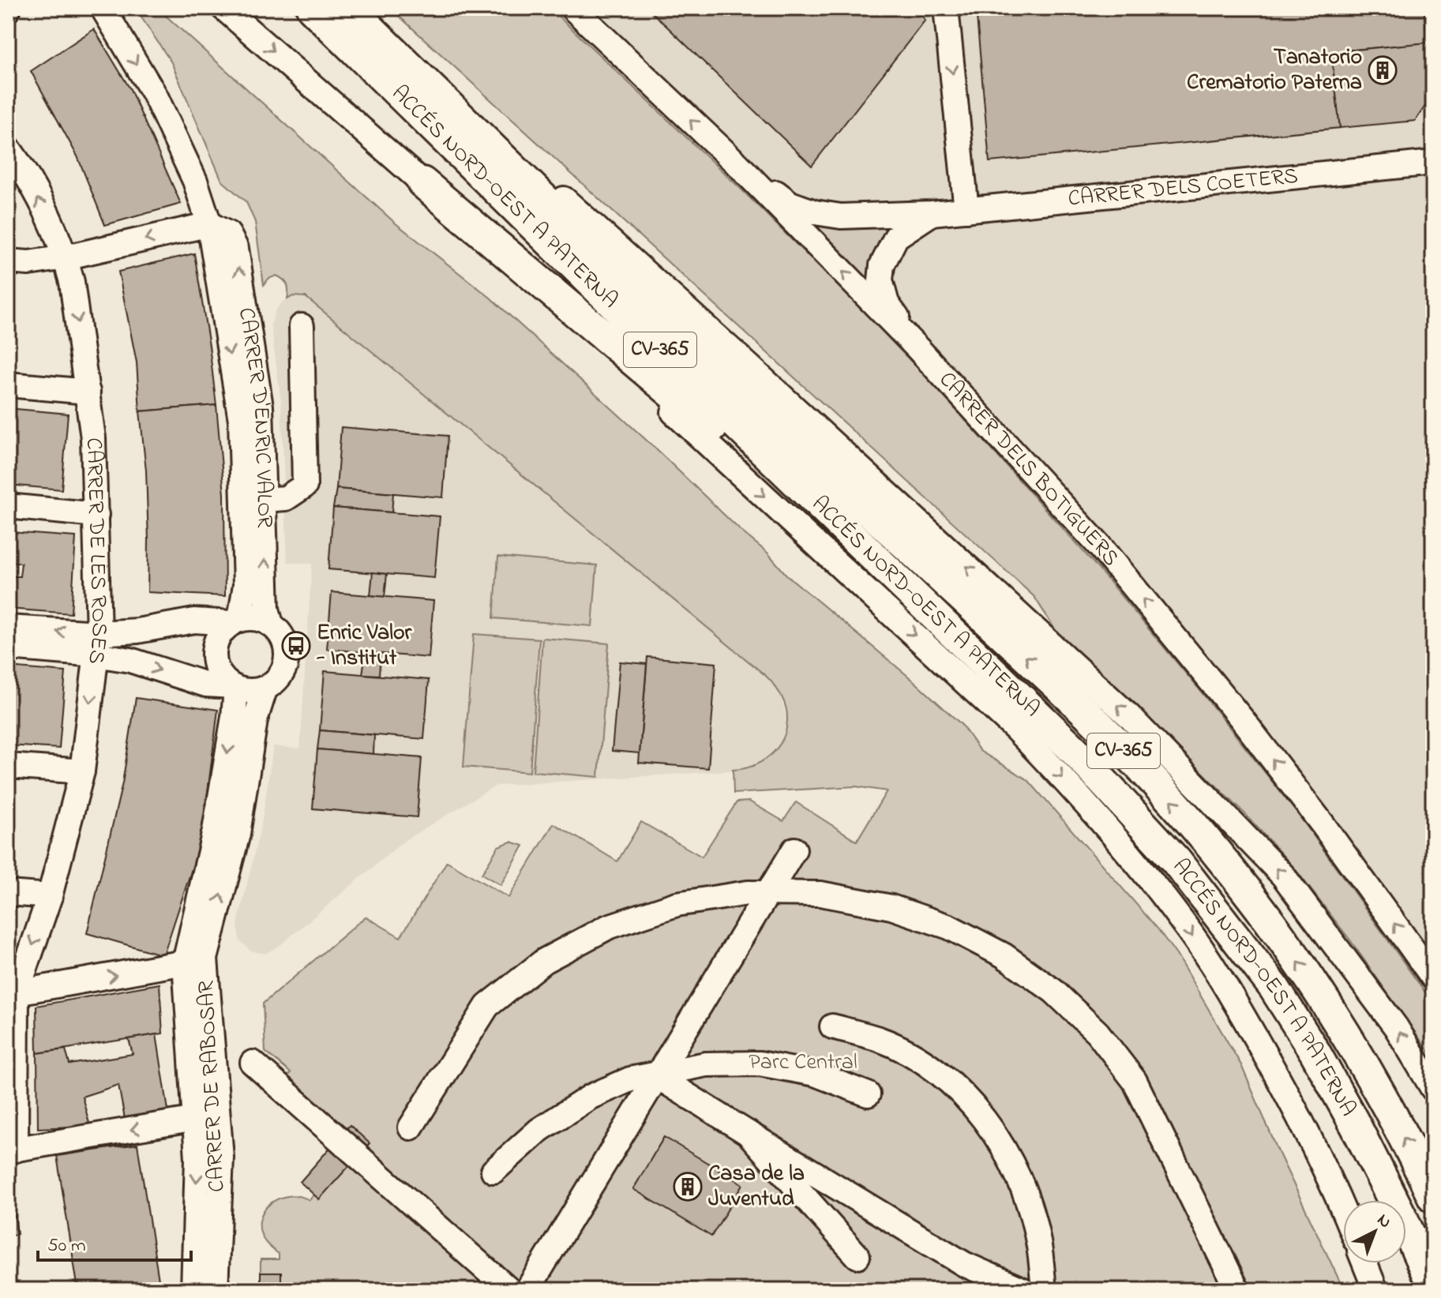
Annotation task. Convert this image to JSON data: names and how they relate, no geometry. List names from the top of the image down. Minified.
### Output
{"streets":{"main road":["ACCÉS NORD-OEST A PATERNA","CV-365"],"street":["CARRER DELS COETERS","CARRER D'ENRIC VALOR","CARRER DELS BOTIGUERS","CARRER DE LES ROSES","CARRER DE RABOSAR"]},"crossings":[["CARRER DELS COETERS","CARRER DELS BOTIGUERS"]],"parks":["Parc Central"],"places":{"building":["Tanatorio Crematorio Paterna","Casa de la Juventud"],"bus stop":["Enric Valor - Institut"]},"scale_bar":"50 m","north":"top right"}
